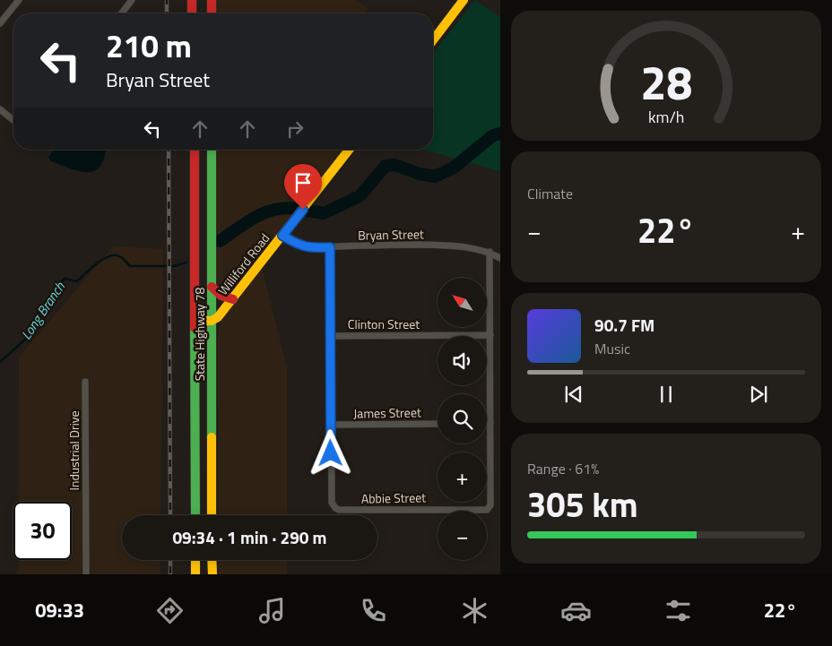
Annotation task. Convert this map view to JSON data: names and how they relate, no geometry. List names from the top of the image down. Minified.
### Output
{"streets":{"main road":["Williford Road","State Highway 78"],"street":["Bryan Street","Clinton Street","James Street","Industrial Drive","Abbie Street"]},"crossings":[["Bryan Street","Williford Road"],["Williford Road","State Highway 78"],["James Street","Abbie Street"]],"water":["Long Branch"],"north":"top left","page":{"turn":["210 m","Bryan Street"],"tile":["Climate",["Range · 61%","305 km"]],"heat":["−","22°","+"],"map_buttons":["+","−"],"song":["90.7 FM","Music"],"limit":"30","trip":"09:34 · 1 min · 290 m","tabs":["09:33","22°"],"gauge":["28","km/h"]}}
